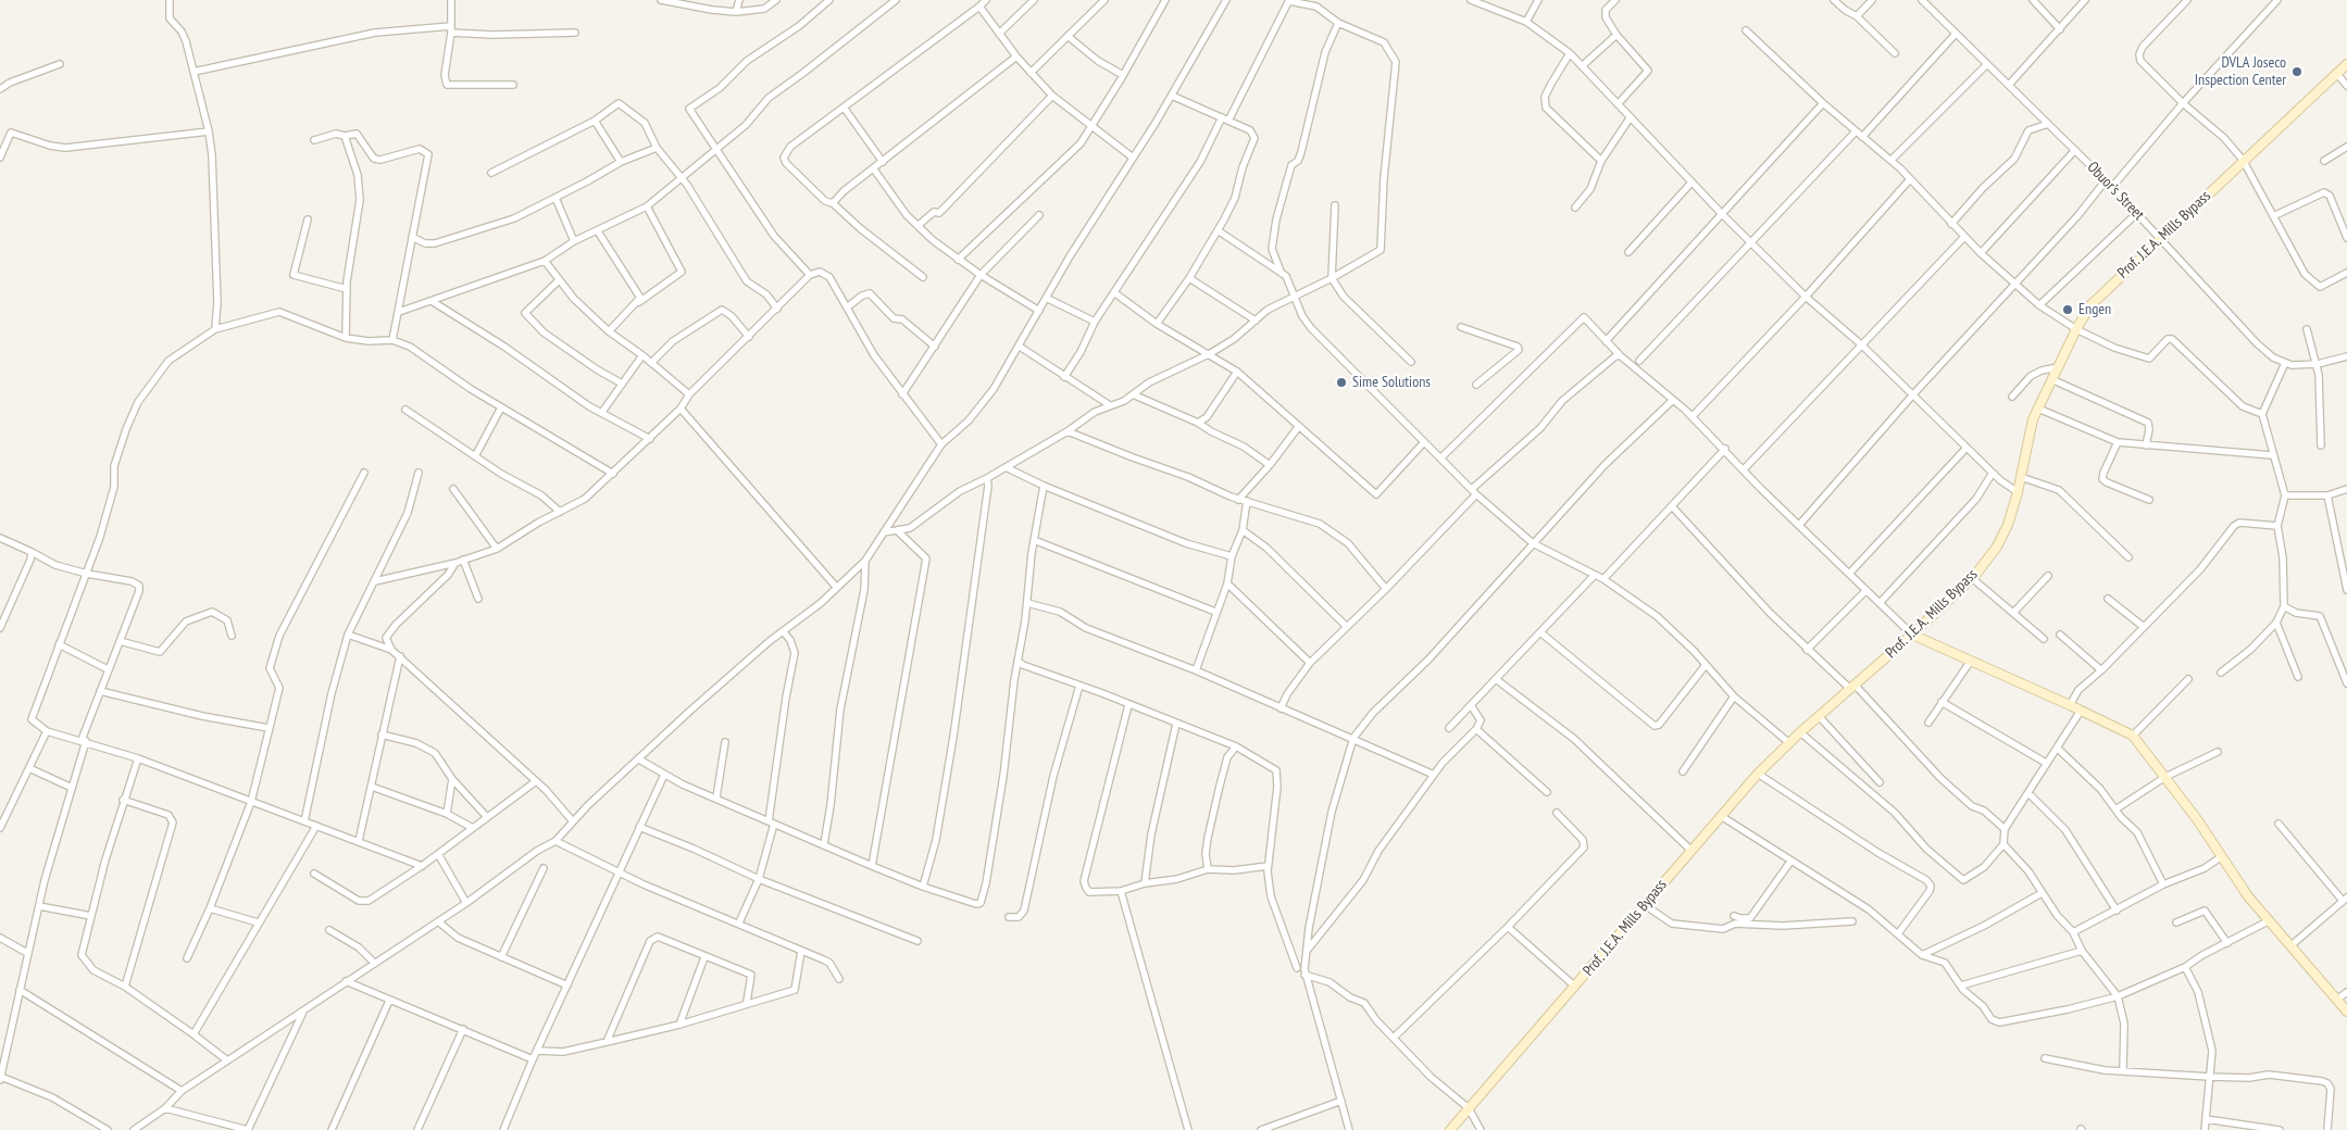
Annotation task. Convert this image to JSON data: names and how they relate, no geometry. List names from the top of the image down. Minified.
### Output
{"streets":{"street":["Obuor’s Street","Prof. J.E.A. Mills Bypass"]},"crossings":[["Obuor’s Street","Prof. J.E.A. Mills Bypass"]],"places":["DVLA Joseco Inspection Center","Engen","Sime Solutions"]}
